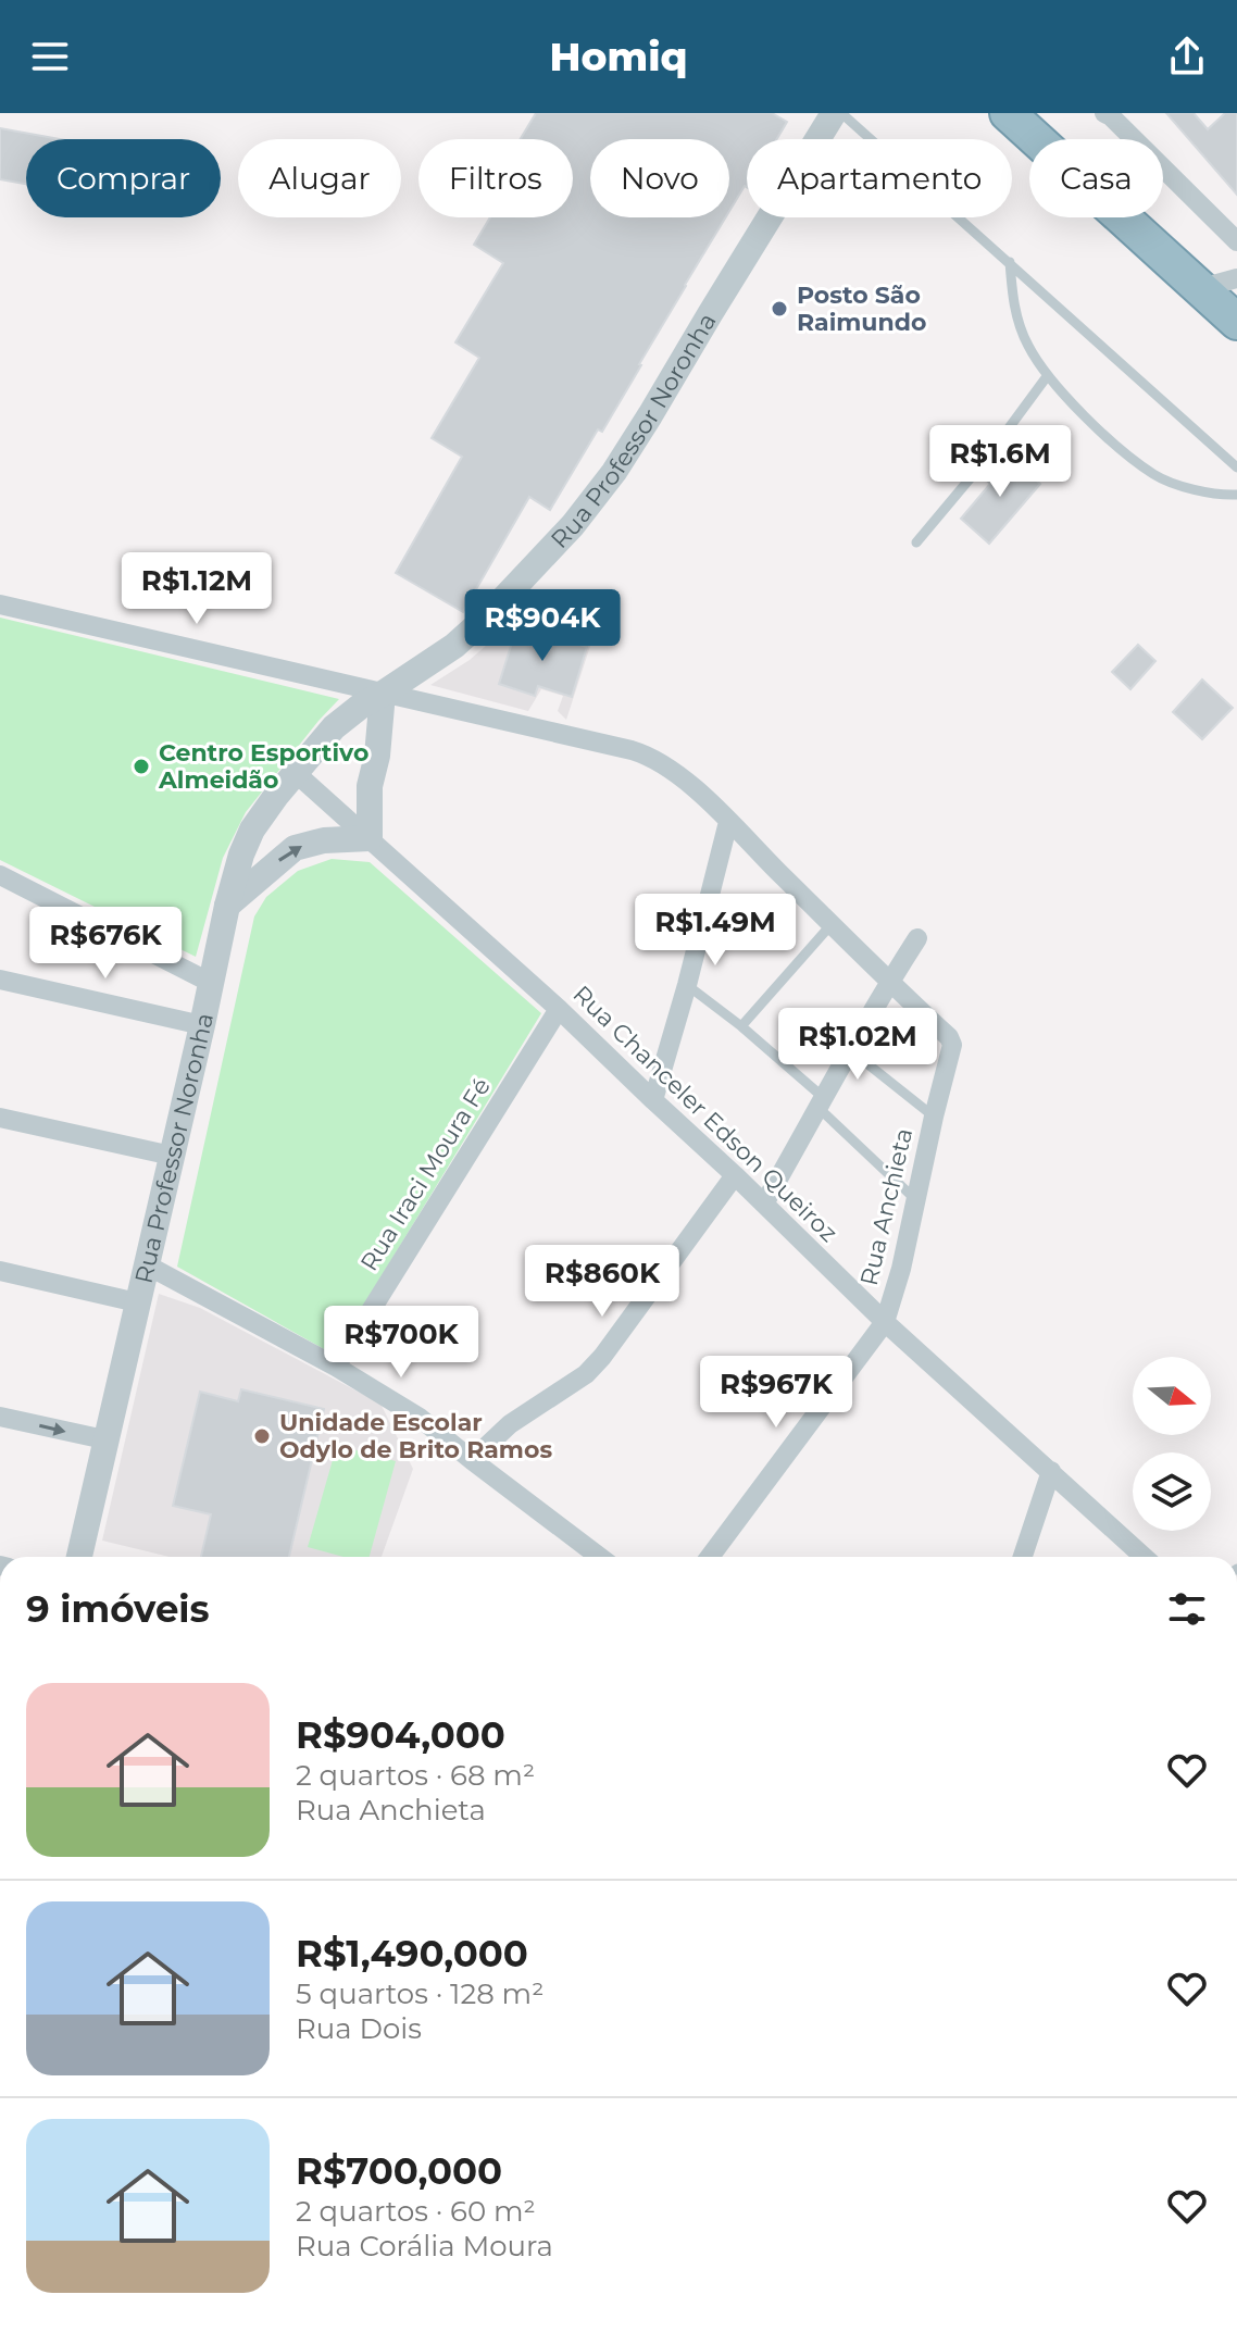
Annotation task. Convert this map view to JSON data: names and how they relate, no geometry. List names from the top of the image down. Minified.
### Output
{"streets":{"street":["Rua Professor Noronha","Rua Chanceler Edson Queiroz","Rua Iraci Moura Fé","Rua Anchieta"]},"crossings":[["Rua Professor Noronha","Rua Chanceler Edson Queiroz"],["Rua Professor Noronha","Rua Anchieta"],["Rua Chanceler Edson Queiroz","Rua Iraci Moura Fé"],["Rua Chanceler Edson Queiroz","Rua Anchieta"]],"places":["Posto São Raimundo","Centro Esportivo Almeidão","Unidade Escolar Odylo de Brito Ramos"],"north":"right","page":{"header":"Homiq","chip":["Comprar","Alugar","Filtros","Novo","Apartamento","Casa"],"price":["R$1.6M","R$1.12M","R$904K","R$1.49M","R$676K","R$1.02M","R$860K","R$700K","R$967K"],"heading":"9 imóveis","list":[{"name":"R$904,000","note":"2 quartos · 68 m² · Rua Anchieta"},{"name":"R$1,490,000","note":"5 quartos · 128 m² · Rua Dois"},{"name":"R$700,000","note":"2 quartos · 60 m² · Rua Corália Moura"}]}}
